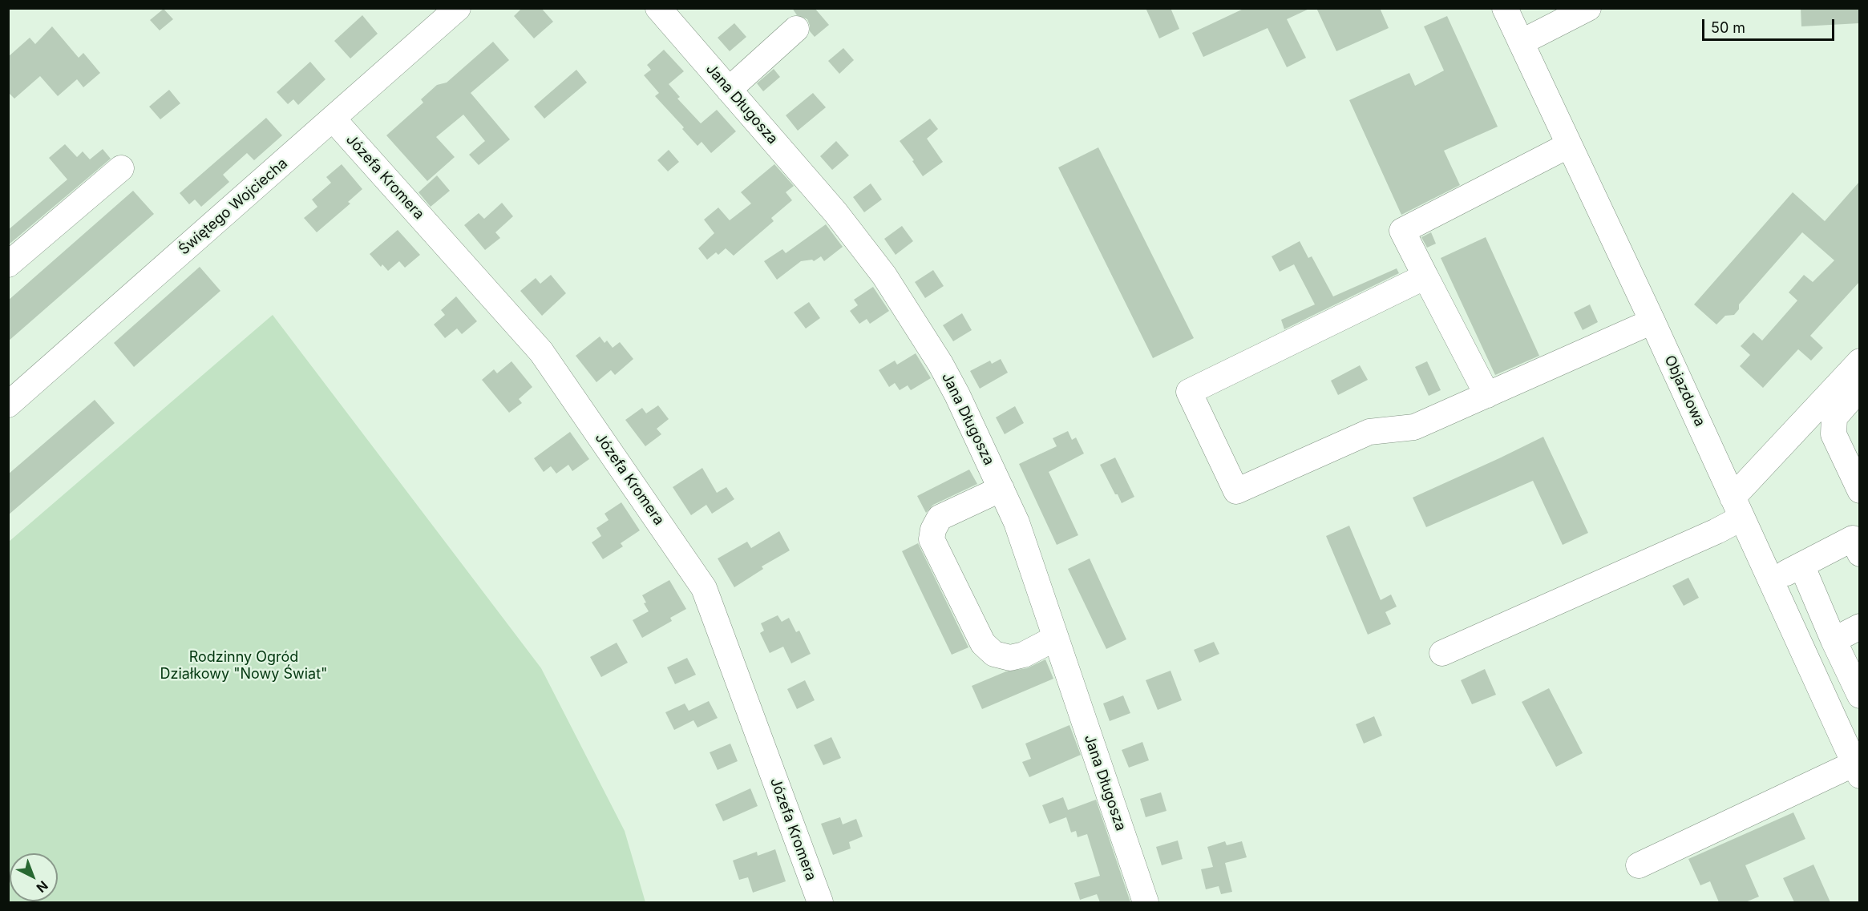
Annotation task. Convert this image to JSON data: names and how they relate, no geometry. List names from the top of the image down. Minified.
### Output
{"streets":{"street":["Jana Długosza","Józefa Kromera","Świętego Wojciecha","Objazdowa"]},"crossings":[["Józefa Kromera","Świętego Wojciecha"]],"parks":["Rodzinny Ogród Działkowy \"Nowy Świat\""],"scale_bar":"50 m","north":"bottom right"}
